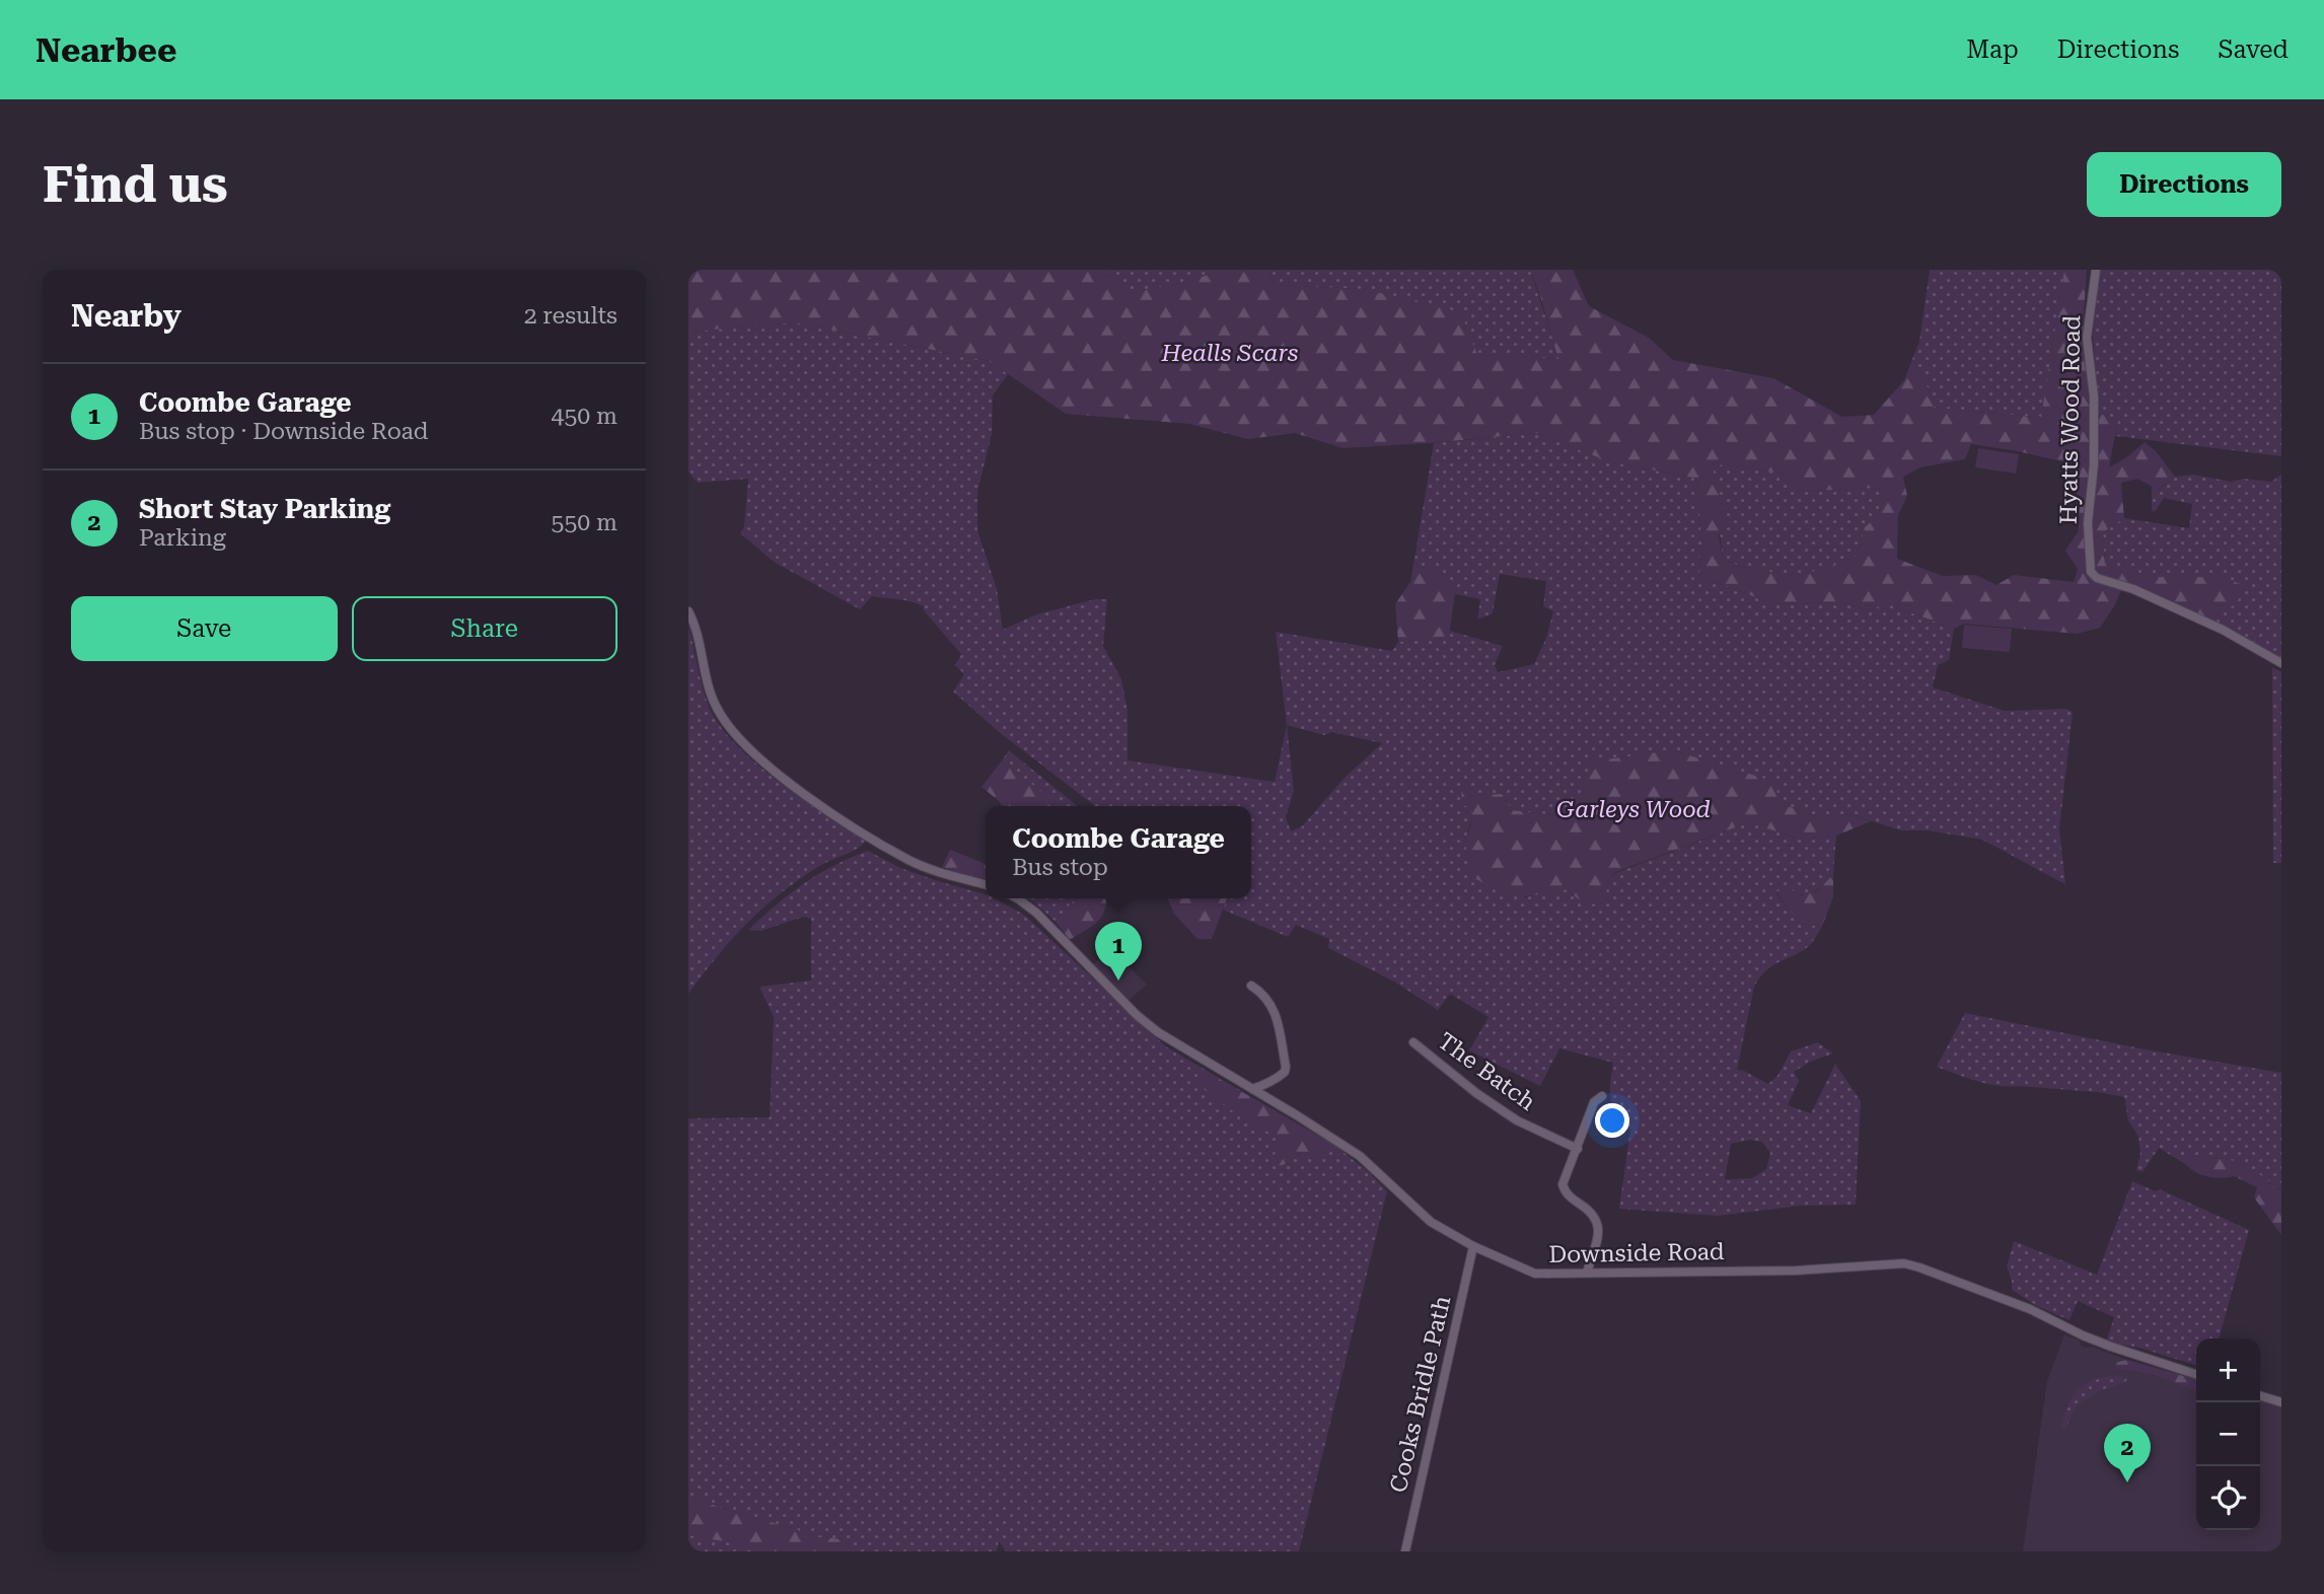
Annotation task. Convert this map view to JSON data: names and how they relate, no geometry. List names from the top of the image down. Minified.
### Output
{"streets":{"street":["Hyatts Wood Road","The Batch","Downside Road","Cooks Bridle Path"]},"crossings":[["Downside Road","Cooks Bridle Path"]],"parks":["Healls Scars","Garleys Wood"],"page":{"header":"Nearbee","nav":["Map","Directions","Saved"],"buttons":["Directions",["Save","Share"]],"title":"Find us","heading":["Nearby","2 results"],"list":[{"mark":"1","name":"Coombe Garage","note":"Bus stop · Downside Road","value":"450 m"},{"mark":"2","name":"Short Stay Parking","note":"Parking","value":"550 m"}],"popup":["Coombe Garage","Bus stop"],"pins":["1","2"],"map_buttons":["+","−"]}}
